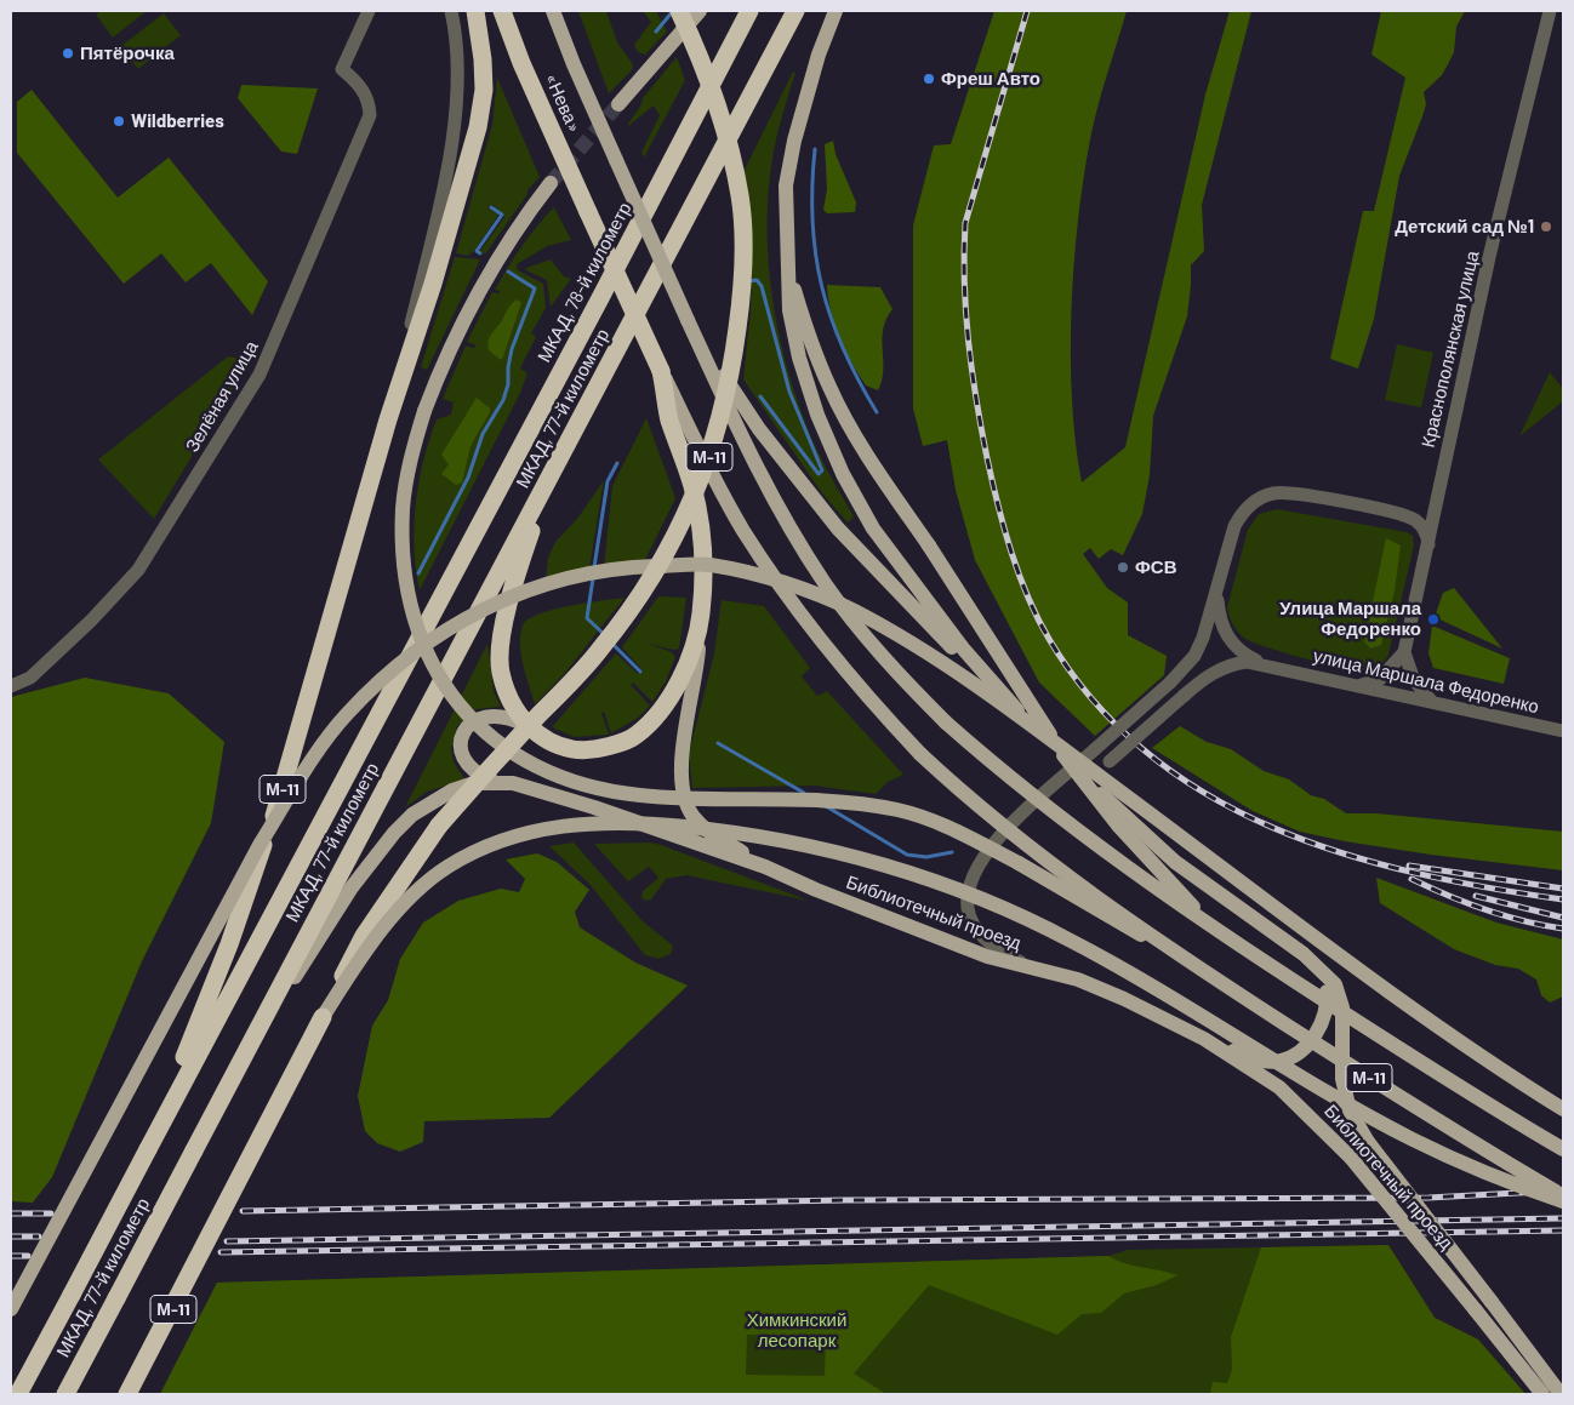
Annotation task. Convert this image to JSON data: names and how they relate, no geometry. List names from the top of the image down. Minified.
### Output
{"streets":{"highway":["«Нева»","МКАД, 78-й километр","МКАД, 77-й километр","М-11"],"main road":["Библиотечный проезд"],"street":["Краснополянская улица","Зелёная улица","улица Маршала Федоренко"]},"crossings":[["«Нева»","М-11"],["МКАД, 78-й километр","МКАД, 77-й километр"],["Краснополянская улица","улица Маршала Федоренко"],["МКАД, 77-й километр","М-11"],["улица Маршала Федоренко","Библиотечный проезд"]],"parks":["Химкинский лесопарк"],"places":["Пятёрочка","Фреш Авто","Wildberries","Детский сад №1","ФСВ","Улица Маршала Федоренко"]}
